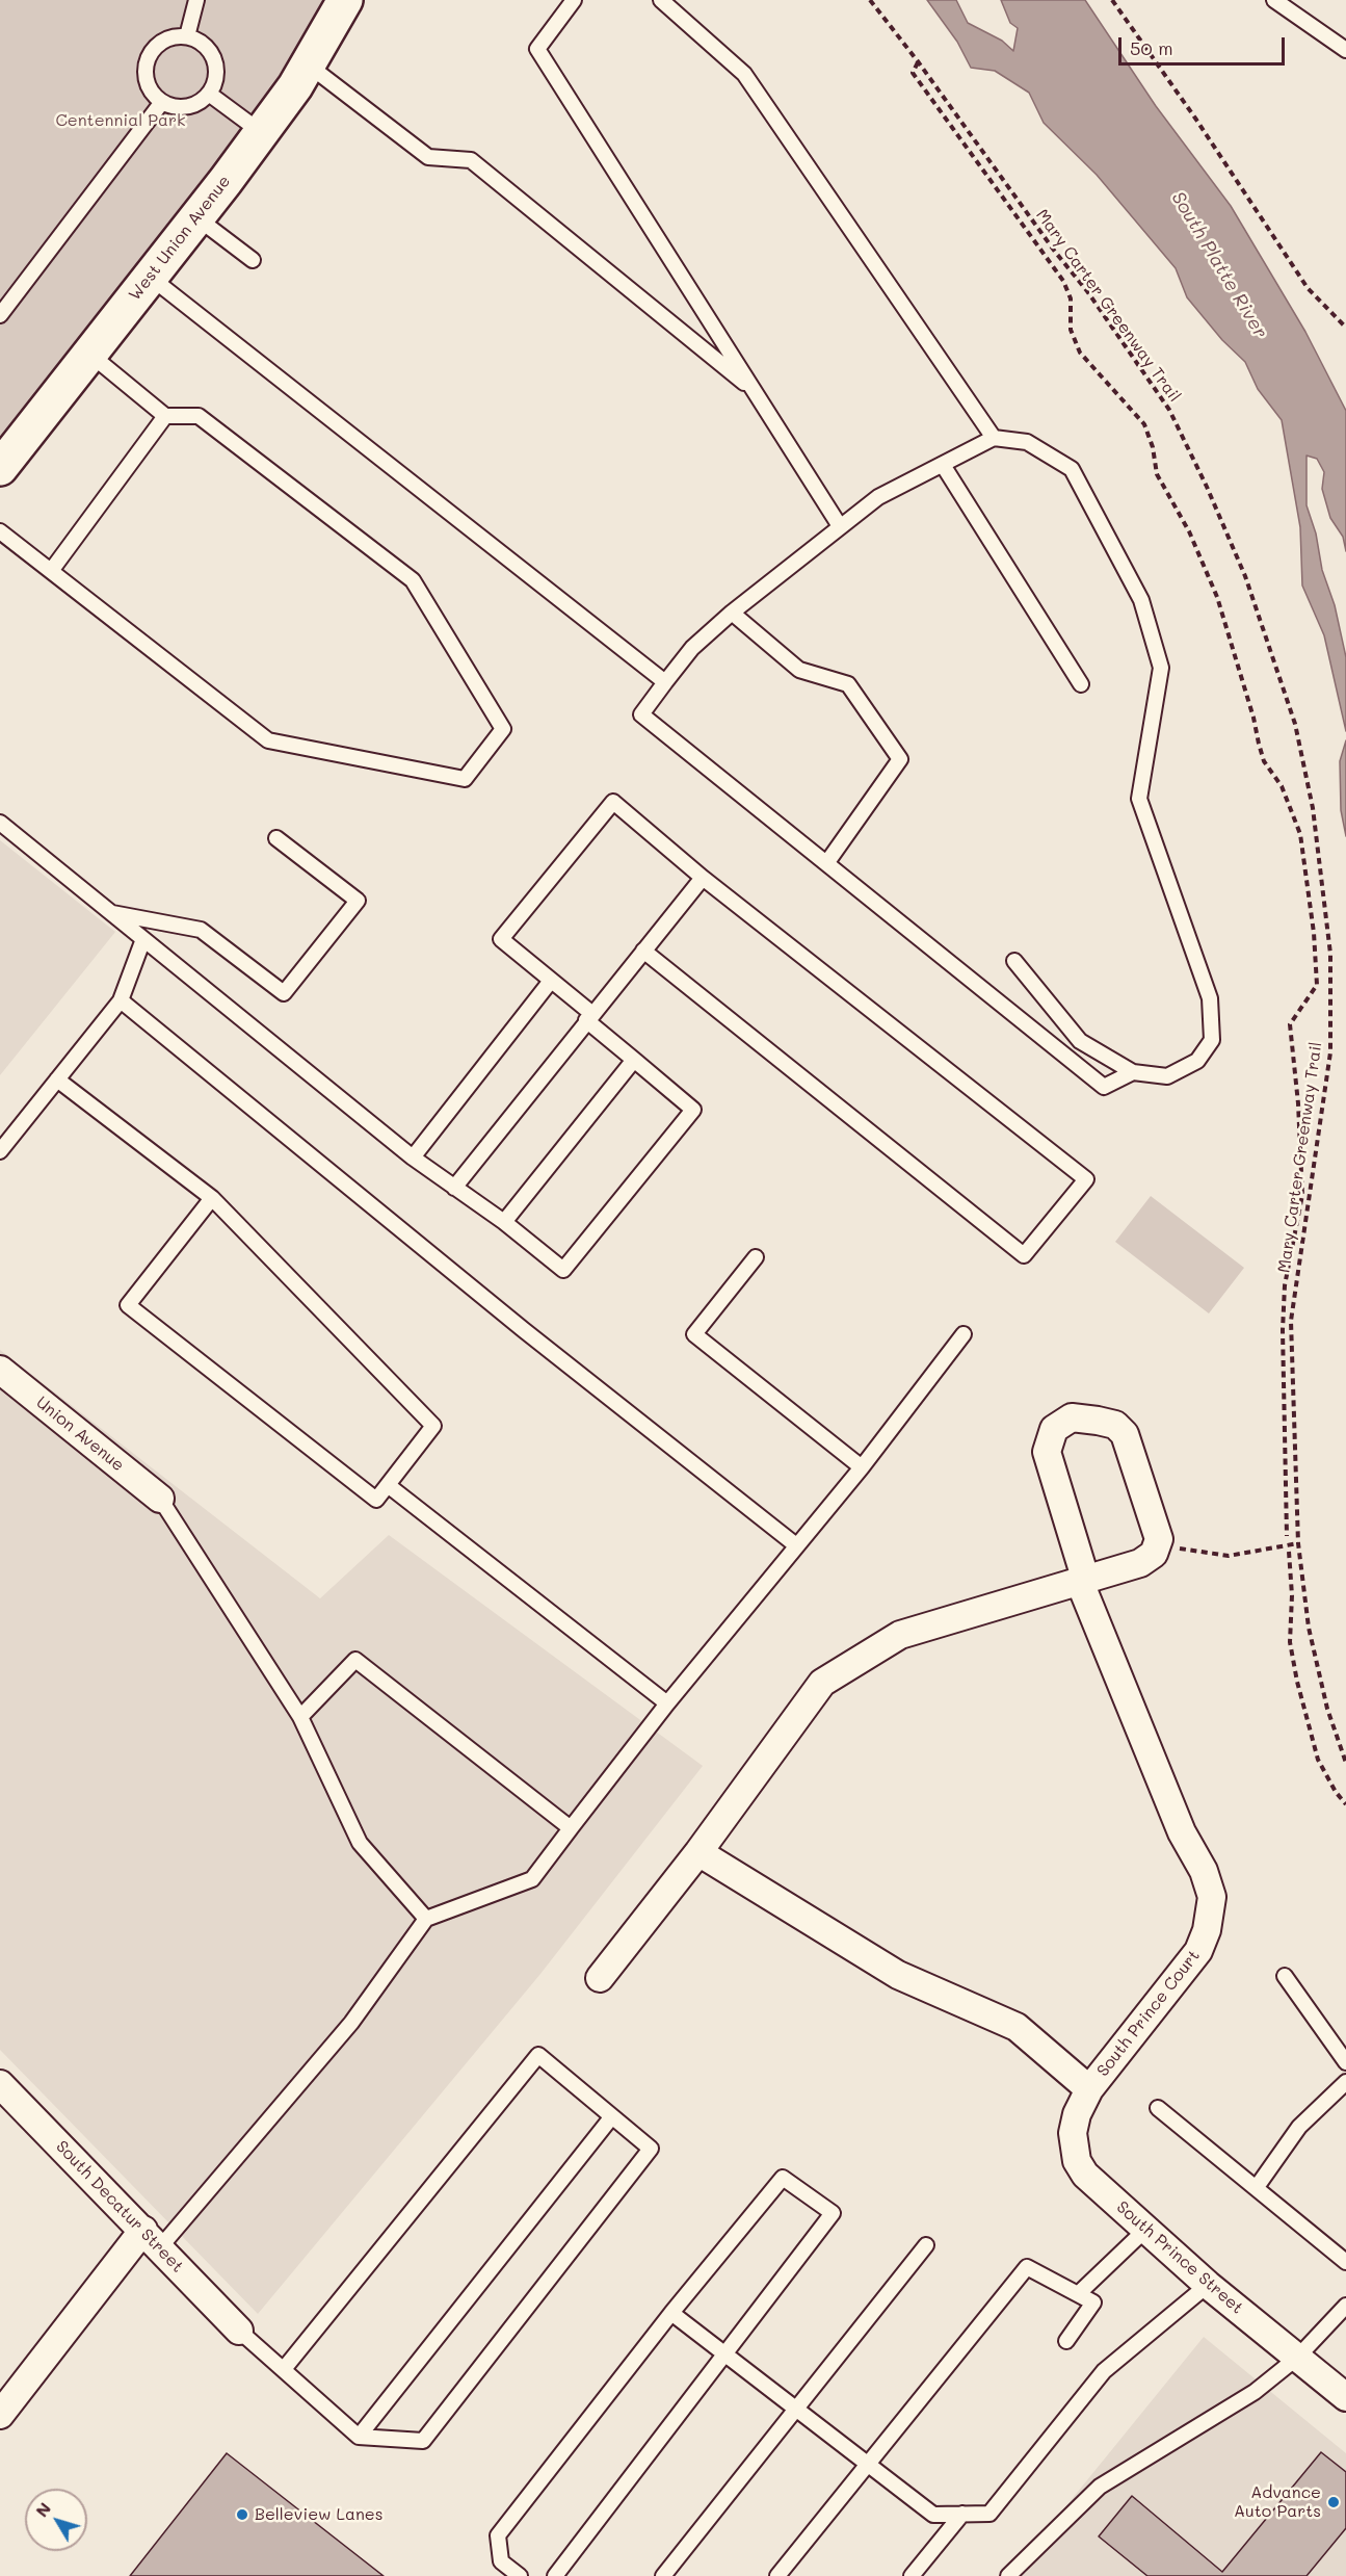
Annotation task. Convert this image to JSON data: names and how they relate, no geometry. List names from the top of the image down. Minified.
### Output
{"streets":{"street":["West Union Avenue","Union Avenue","South Prince Court","South Decatur Street","South Prince Street"],"path":["Mary Carter Greenway Trail"]},"crossings":[["South Prince Court","South Prince Street"]],"water":["South Platte River"],"parks":["Centennial Park"],"places":["Advance Auto Parts","Belleview Lanes"],"scale_bar":"50 m","north":"top left"}
